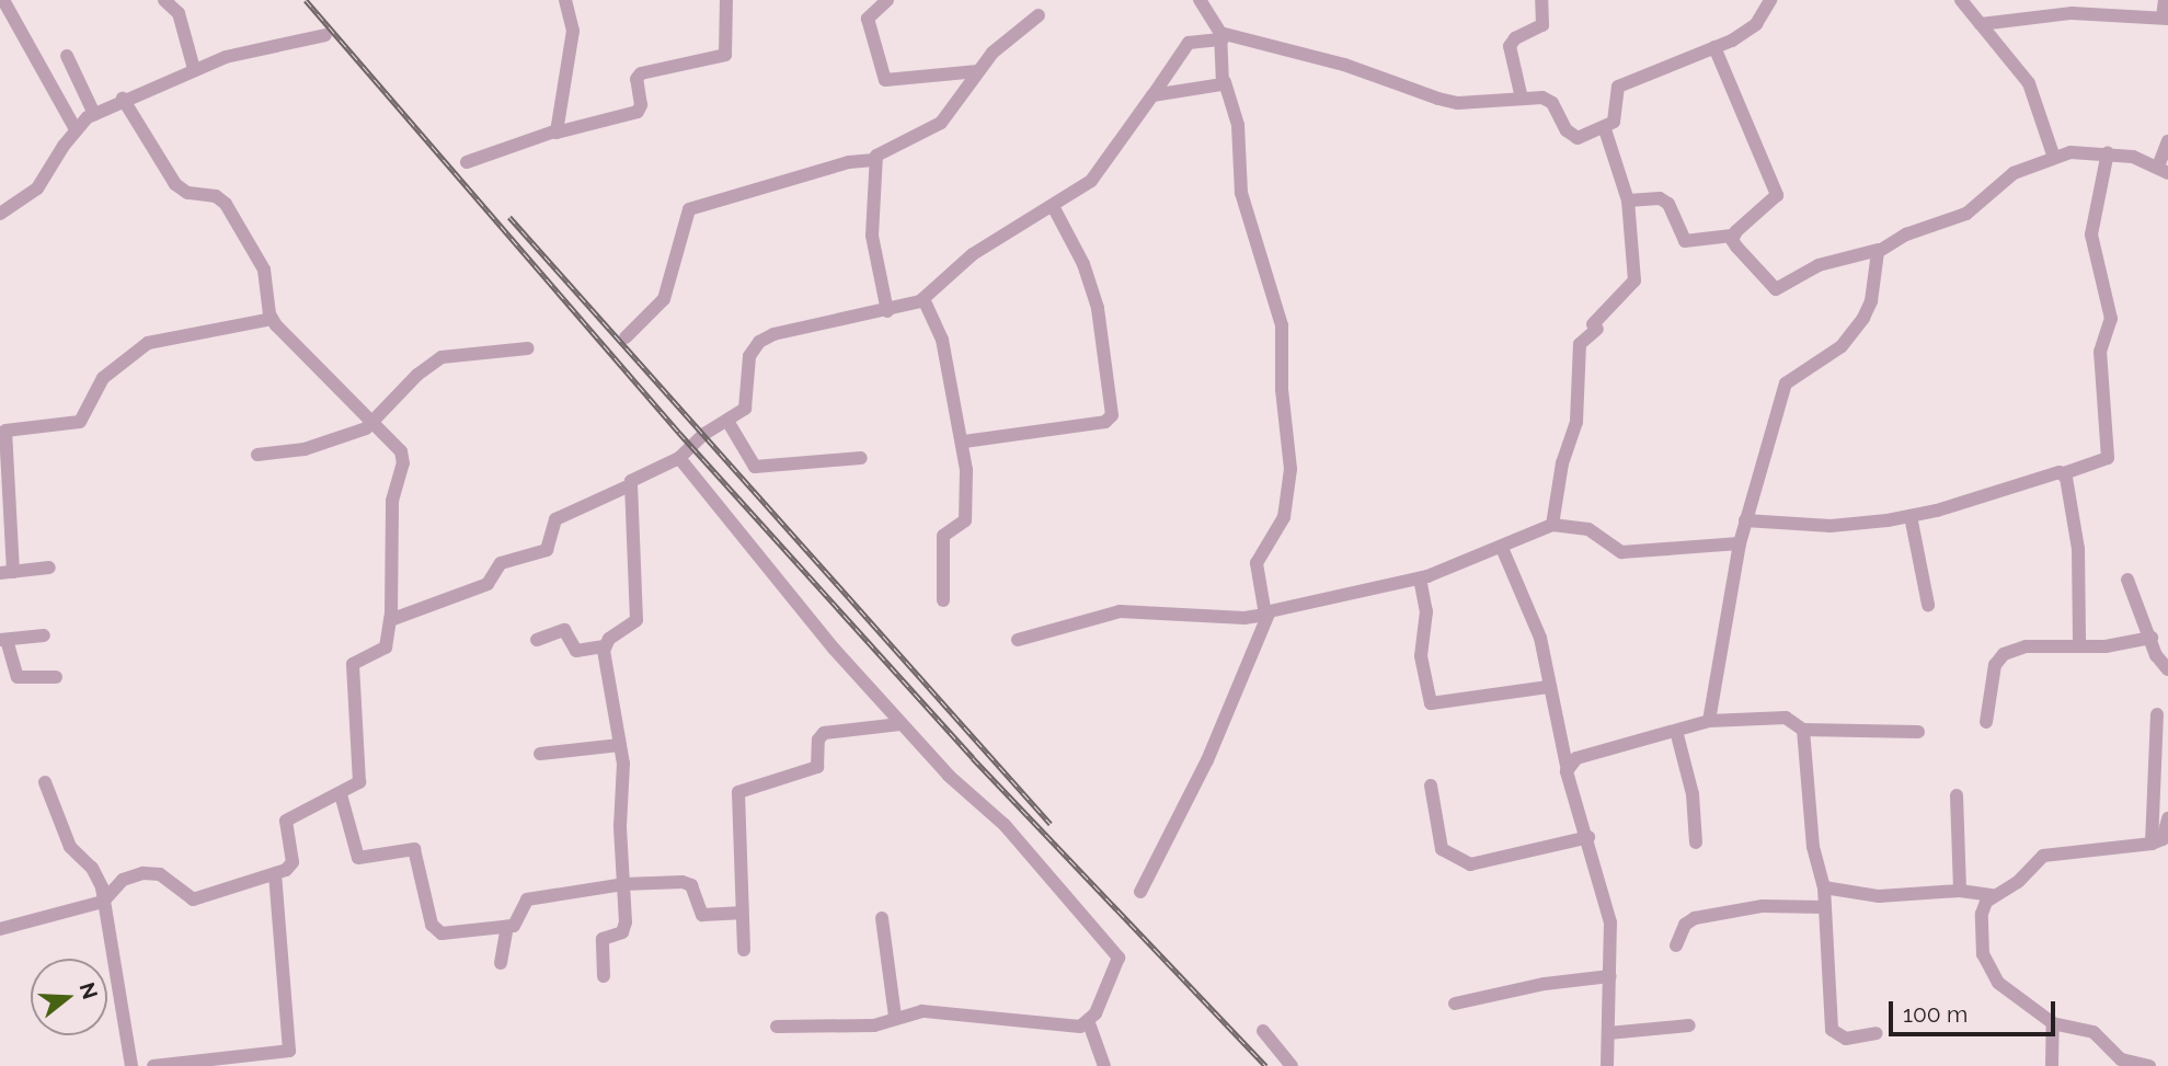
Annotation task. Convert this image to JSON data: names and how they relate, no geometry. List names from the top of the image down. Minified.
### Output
{"scale_bar":"100 m","north":"right"}
